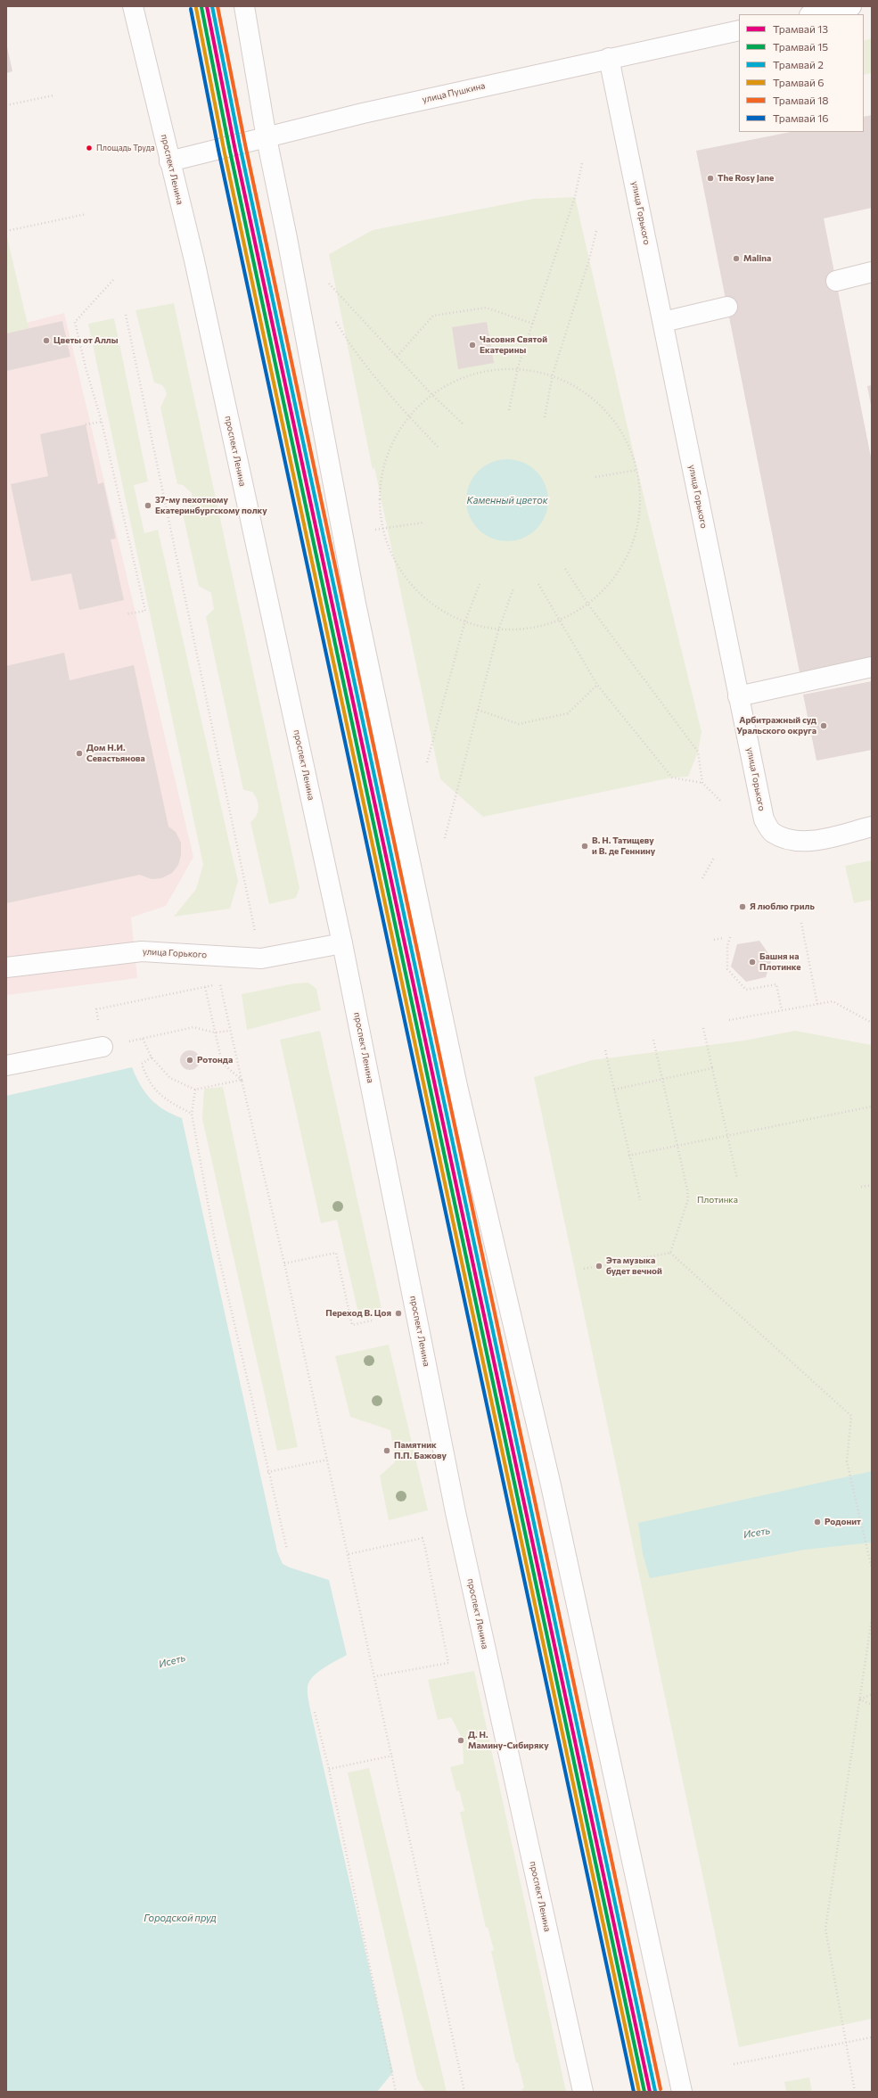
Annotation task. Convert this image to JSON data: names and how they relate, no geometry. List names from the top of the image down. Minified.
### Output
{"streets":{"main road":["улица Пушкина","проспект Ленина","улица Горького"]},"crossings":[["улица Пушкина","проспект Ленина"],["улица Пушкина","улица Горького"],["проспект Ленина","улица Горького"]],"water":["Каменный цветок","Исеть","Городской пруд"],"parks":["Плотинка"],"places":["Площадь Труда","The Rosy Jane","Malina","Цветы от Аллы","Часовня Святой Екатерины","37-му пехотному Екатеринбургскому полку","Арбитражный суд Уральского округа","Дом Н.И. Севастьянова","В. Н. Татищеву и В. де Геннину","Я люблю гриль","Башня на Плотинке","Ротонда","Эта музыка будет вечной","Переход В. Цоя","Памятник П.П. Бажову","Родонит","Д. Н. Мамину-Сибиряку"],"lines":["tram line 13","tram line 2","tram line 18","tram line 15","tram line 6","tram line 16"],"legend":["Трамвай 13","Трамвай 15","Трамвай 2","Трамвай 6","Трамвай 18","Трамвай 16"]}
